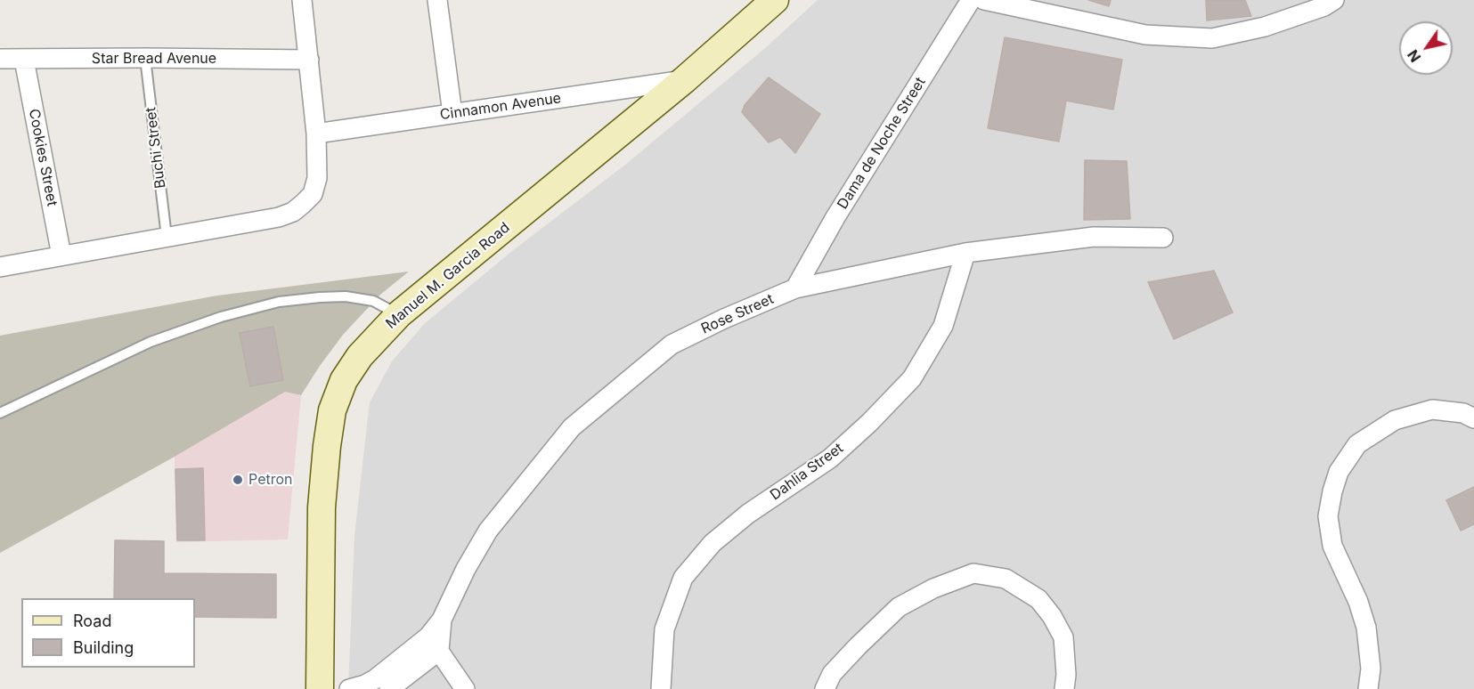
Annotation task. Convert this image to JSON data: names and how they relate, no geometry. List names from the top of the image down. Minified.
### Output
{"streets":{"main road":["Manuel M. Garcia Road"],"street":["Star Bread Avenue","Cinnamon Avenue","Dama de Noche Street","Cookies Street","Rose Street","Dahlia Street"],"lane":["Buchi Street"]},"crossings":[["Star Bread Avenue","Buchi Street"],["Star Bread Avenue","Cookies Street"],["Cinnamon Avenue","Manuel M. Garcia Road"],["Dama de Noche Street","Rose Street"],["Rose Street","Dahlia Street"]],"places":["Petron"],"legend":["Road","Building"],"north":"bottom left"}
